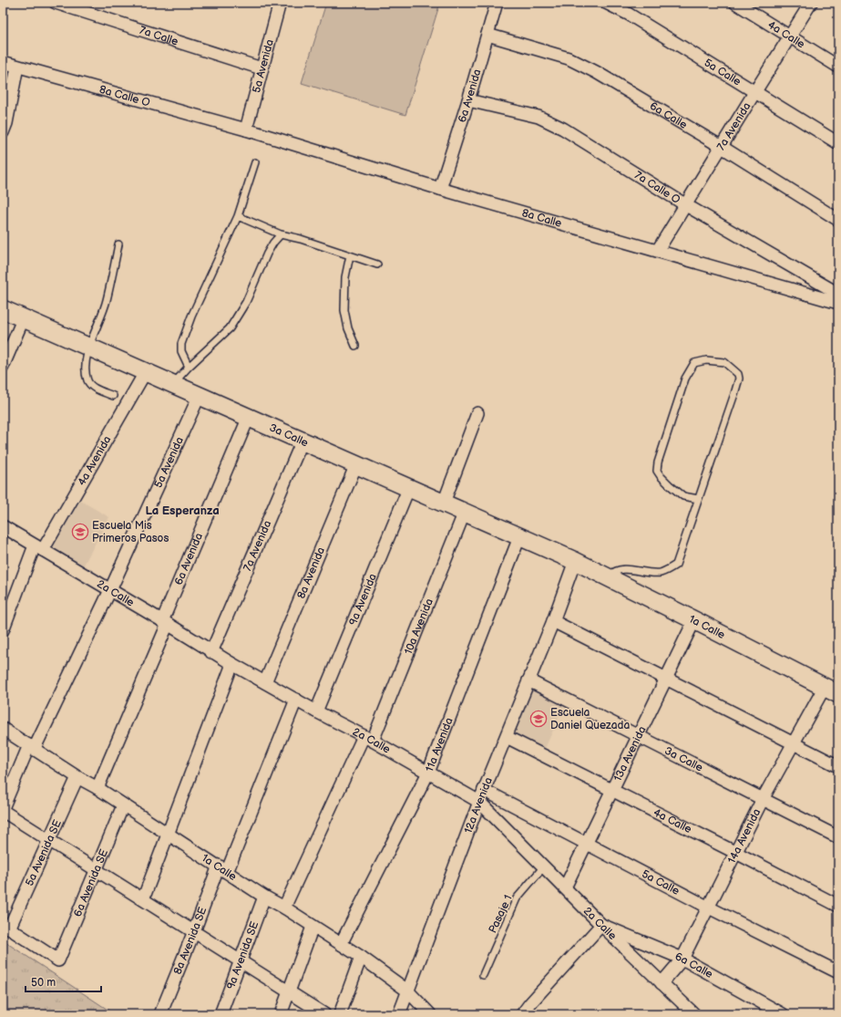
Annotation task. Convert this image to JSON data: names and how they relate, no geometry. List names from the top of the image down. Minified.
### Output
{"streets":{"street":["4a Calle","7a Calle","5a Avenida","5a Calle","8a Calle O","6a Avenida","6a Calle","7a Avenida","7a Calle O","8a Calle","3a Calle","4a Avenida","8a Avenida","2a Calle","9a Avenida","10a Avenida","1a Calle","11a Avenida","13a Avenida","12a Avenida","14a Avenida","5a Avenida SE","6a Avenida SE","8a Avenida SE","9a Avenida SE"],"lane":["Pasaje 1"]},"crossings":[["4a Calle","7a Avenida"],["4a Calle","13a Avenida"],["4a Calle","12a Avenida"],["4a Calle","14a Avenida"],["7a Calle","5a Avenida"],["5a Avenida","8a Calle O"],["5a Avenida","8a Calle"],["5a Avenida","3a Calle"],["5a Avenida","2a Calle"],["5a Calle","7a Avenida"],["5a Calle","13a Avenida"],["5a Calle","12a Avenida"],["5a Calle","14a Avenida"],["8a Calle O","8a Calle"],["6a Avenida","6a Calle"],["6a Avenida","7a Calle O"],["6a Avenida","8a Calle"],["6a Avenida","3a Calle"],["6a Avenida","2a Calle"],["6a Calle","7a Avenida"],["6a Calle","2a Calle"],["6a Calle","14a Avenida"],["7a Avenida","7a Calle O"],["7a Avenida","8a Calle"],["7a Avenida","3a Calle"],["7a Avenida","2a Calle"],["3a Calle","4a Avenida"],["3a Calle","8a Avenida"],["3a Calle","9a Avenida"],["3a Calle","10a Avenida"],["3a Calle","1a Calle"],["3a Calle","11a Avenida"],["3a Calle","13a Avenida"],["3a Calle","12a Avenida"],["3a Calle","14a Avenida"],["4a Avenida","2a Calle"],["8a Avenida","2a Calle"],["2a Calle","9a Avenida"],["2a Calle","10a Avenida"],["2a Calle","11a Avenida"],["2a Calle","13a Avenida"],["2a Calle","12a Avenida"],["2a Calle","14a Avenida"],["2a Calle","Pasaje 1"],["10a Avenida","1a Calle"],["1a Calle","11a Avenida"],["1a Calle","13a Avenida"],["1a Calle","12a Avenida"],["1a Calle","14a Avenida"],["1a Calle","5a Avenida SE"],["1a Calle","6a Avenida SE"],["1a Calle","8a Avenida SE"],["1a Calle","9a Avenida SE"],["5a Avenida SE","6a Avenida SE"]],"districts":["La Esperanza"],"places":{"school or university":["Escuela Mis Primeros Pasos","Escuela Daniel Quezada"]},"scale_bar":"50 m"}
